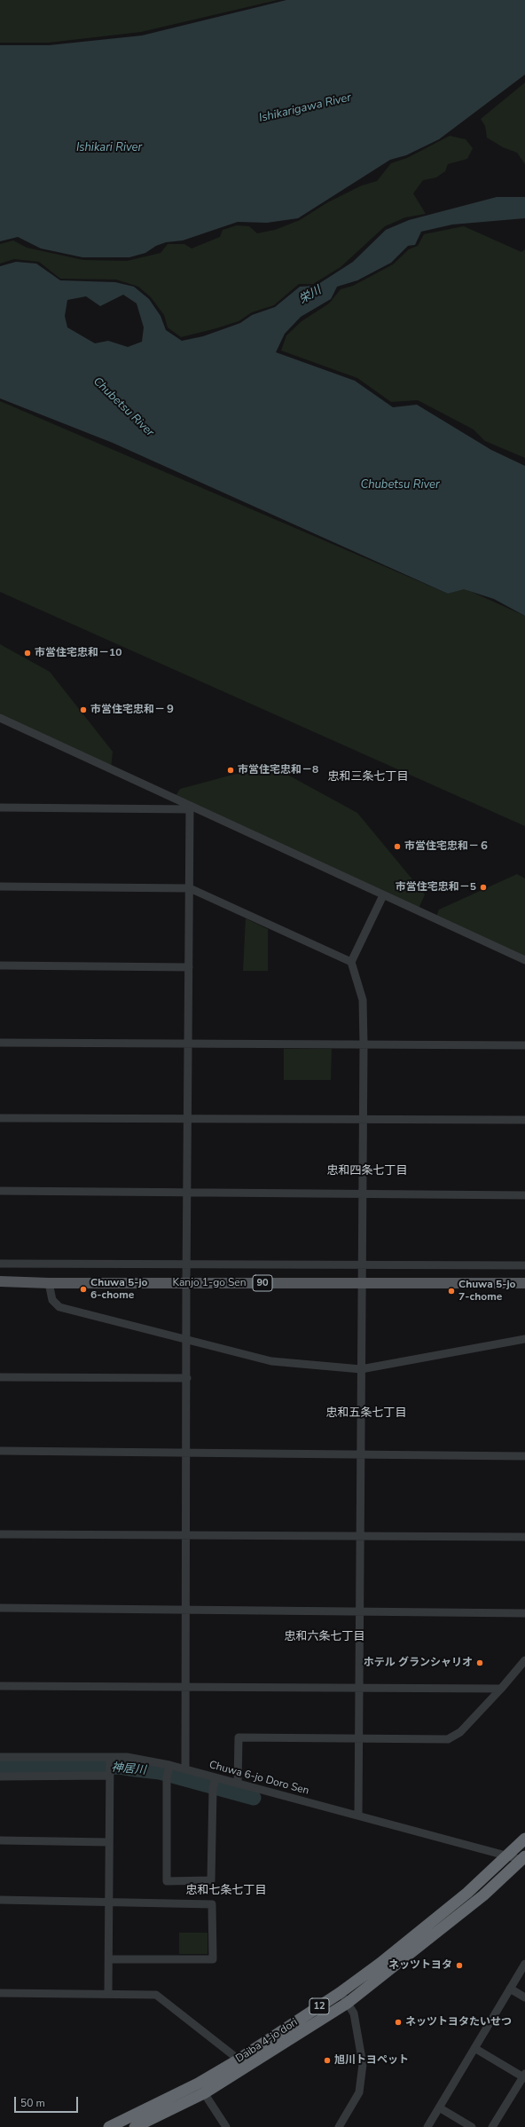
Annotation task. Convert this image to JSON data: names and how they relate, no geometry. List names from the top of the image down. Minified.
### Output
{"streets":{"highway":["12","Daiba 4-jo dori"],"main road":["Kanjo 1-go Sen","90"],"street":["Chuwa 6-jo Doro Sen"]},"crossings":[["Chuwa 6-jo Doro Sen","Daiba 4-jo dori"]],"districts":["忠和三条七丁目","忠和四条七丁目","忠和五条七丁目","忠和六条七丁目","忠和七条七丁目"],"water":["Ishikarigawa River","Ishikari River","栄川","Chubetsu River","神居川"],"places":["市営住宅忠和－10","市営住宅忠和－９","市営住宅忠和－8","市営住宅忠和－６","市営住宅忠和－5","Chuwa 5-jo 6-chome","Chuwa 5-jo 7-chome","ホテル グランシャリオ","ネッツトヨタ","ネッツトヨタたいせつ","旭川トヨペット"],"scale_bar":"50 m"}
